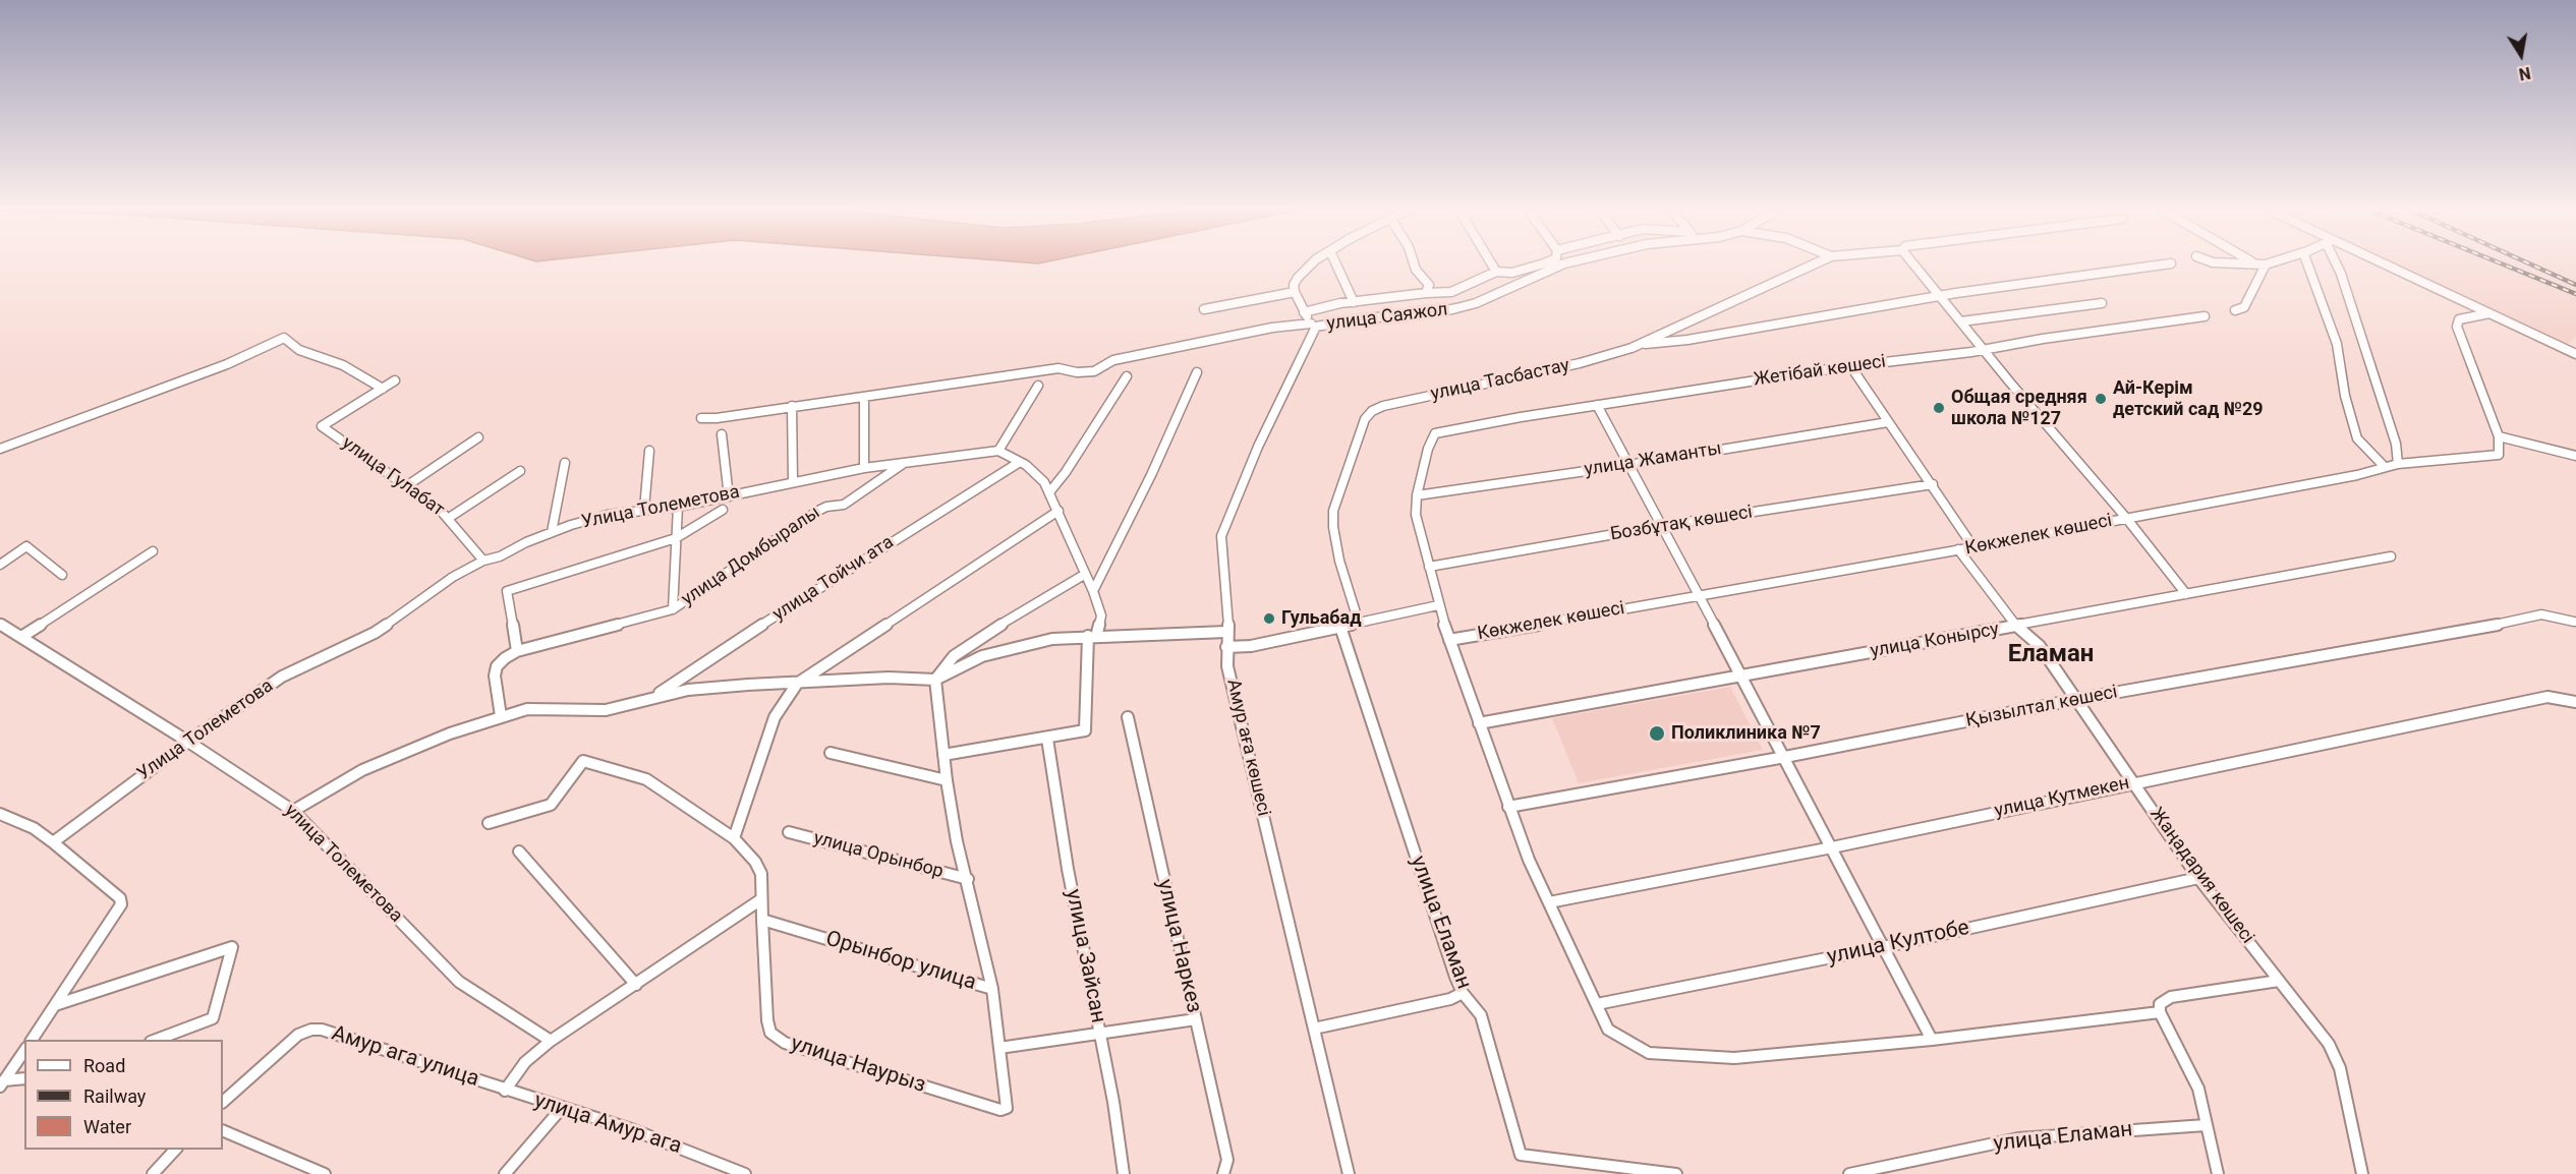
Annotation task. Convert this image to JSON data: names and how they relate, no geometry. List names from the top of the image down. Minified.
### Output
{"streets":{"street":["улица Саяжол","Жетібай көшесі","улица Тасбастау","улица Жаманты","улица Гулабат","Улица Толеметова","Бозбұтақ көшесі","Көкжелек көшесі","улица Домбыралы","улица Тойчи ата","улица Конырсу","Қызылтал көшесі","Амур аға көшесі","улица Кутмекен","улица Орынбор","улица Толеметова","Жаңадария көшесі","улица Еламан","улица Култобе","улица Наркез","улица Зайсан","Орынбор улица","Амур ага улица","улица Наурыз","улица Амур ага"]},"crossings":[["улица Саяжол","Амур аға көшесі"],["Жетібай көшесі","улица Жаманты"],["улица Гулабат","Улица Толеметова"],["Улица Толеметова","улица Домбыралы"],["Улица Толеметова","улица Толеметова"],["Көкжелек көшесі","Жаңадария көшесі"],["улица Конырсу","Жаңадария көшесі"],["Қызылтал көшесі","Жаңадария көшесі"],["улица Кутмекен","Жаңадария көшесі"],["улица Орынбор","Орынбор улица"],["Жаңадария көшесі","улица Култобе"],["Орынбор улица","улица Наурыз"],["Амур ага улица","улица Амур ага"]],"districts":["Еламан"],"places":["Ай-Керім детский сад №29","Общая средняя школа №127","Гульабад","Поликлиника №7"],"legend":["Road","Railway","Water"],"north":"bottom"}
